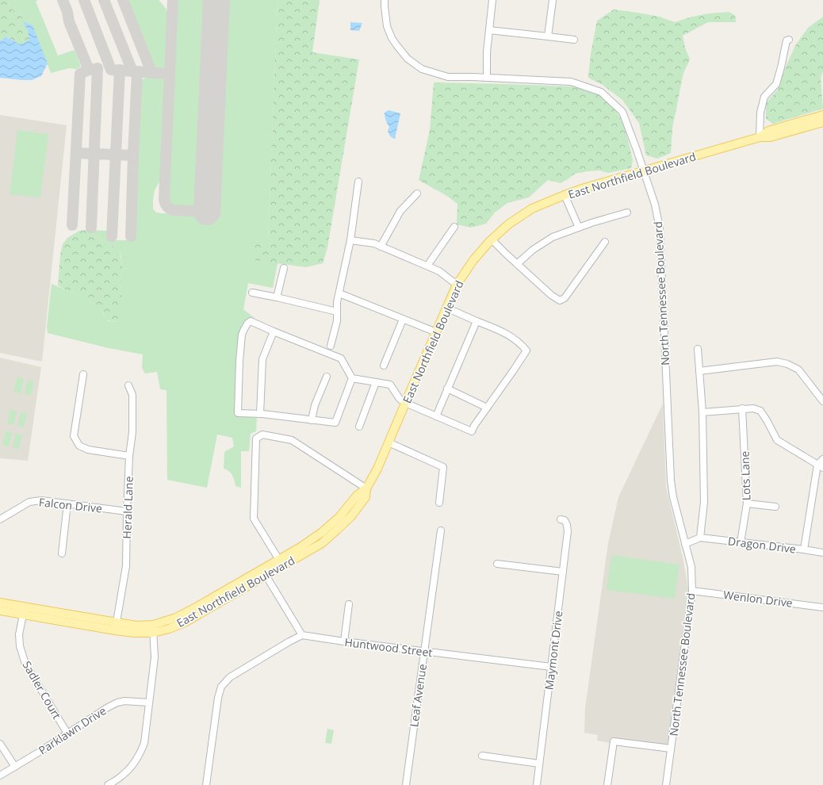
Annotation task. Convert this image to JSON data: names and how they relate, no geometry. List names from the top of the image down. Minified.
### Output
{"streets":{"main road":["East Northfield Boulevard"],"street":["North Tennessee Boulevard","Lots Lane","Falcon Drive","Herald Lane","Dragon Drive","Wenlon Drive","Huntwood Street","Maymont Drive","Sadler Court","Leaf Avenue","Parklawn Drive"]},"crossings":[["East Northfield Boulevard","North Tennessee Boulevard"],["East Northfield Boulevard","Herald Lane"],["East Northfield Boulevard","Sadler Court"],["North Tennessee Boulevard","Wenlon Drive"],["Lots Lane","Dragon Drive"],["Falcon Drive","Herald Lane"],["Huntwood Street","Maymont Drive"],["Huntwood Street","Leaf Avenue"],["Sadler Court","Parklawn Drive"]]}
